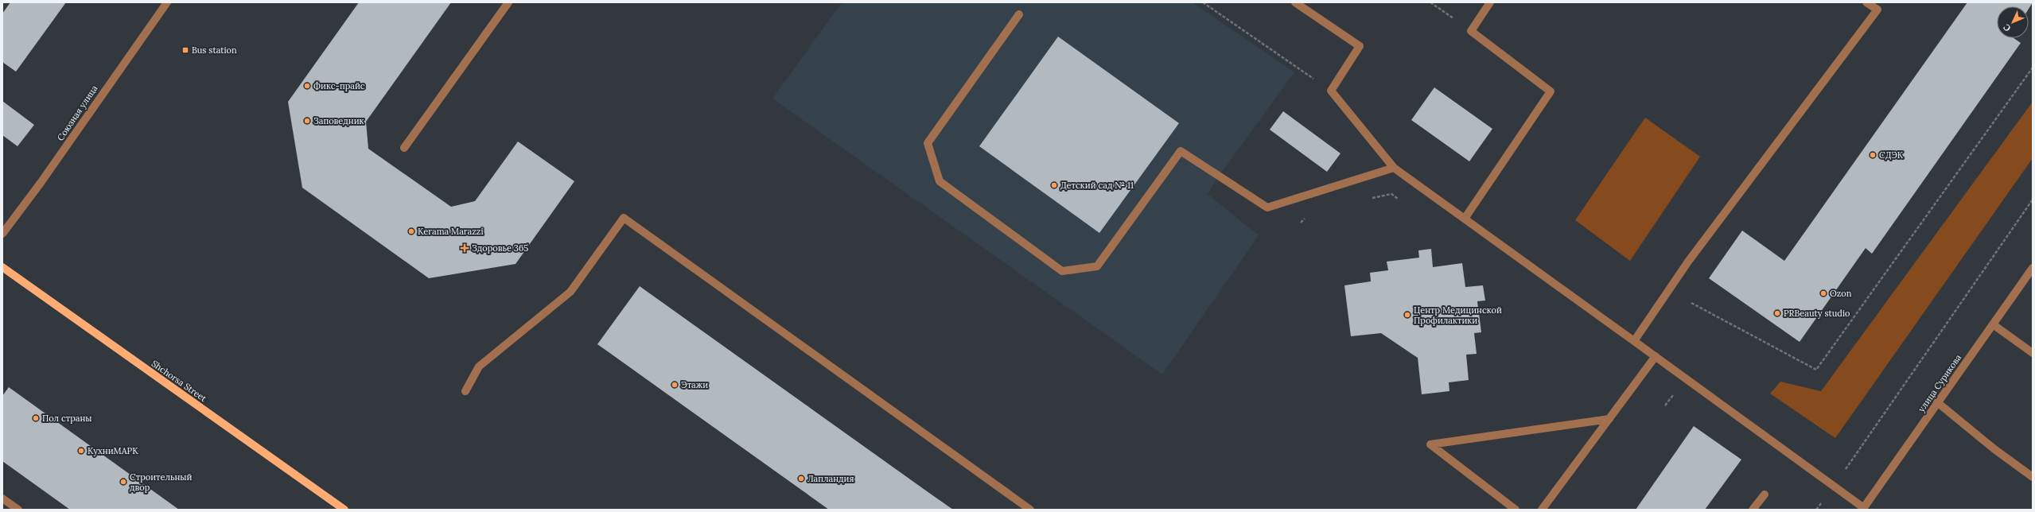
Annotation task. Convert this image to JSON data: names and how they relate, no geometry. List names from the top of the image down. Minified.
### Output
{"streets":{"main road":["Shchorsa Street"],"street":["Союзная улица","улица Сурикова"]},"places":{"transit":["Bus station"],"other":["Фикс-прайс","Заповедник","СДЭК","Детский сад № 11","Kerama Marazzi","Ozon","PRBeauty studio","Центр Медицинской Профилактики","Этажи","Пол страны","КухниМАРК","Лапландия","Строительный двор"],"health":["Здоровье 365"]},"north":"bottom left"}
